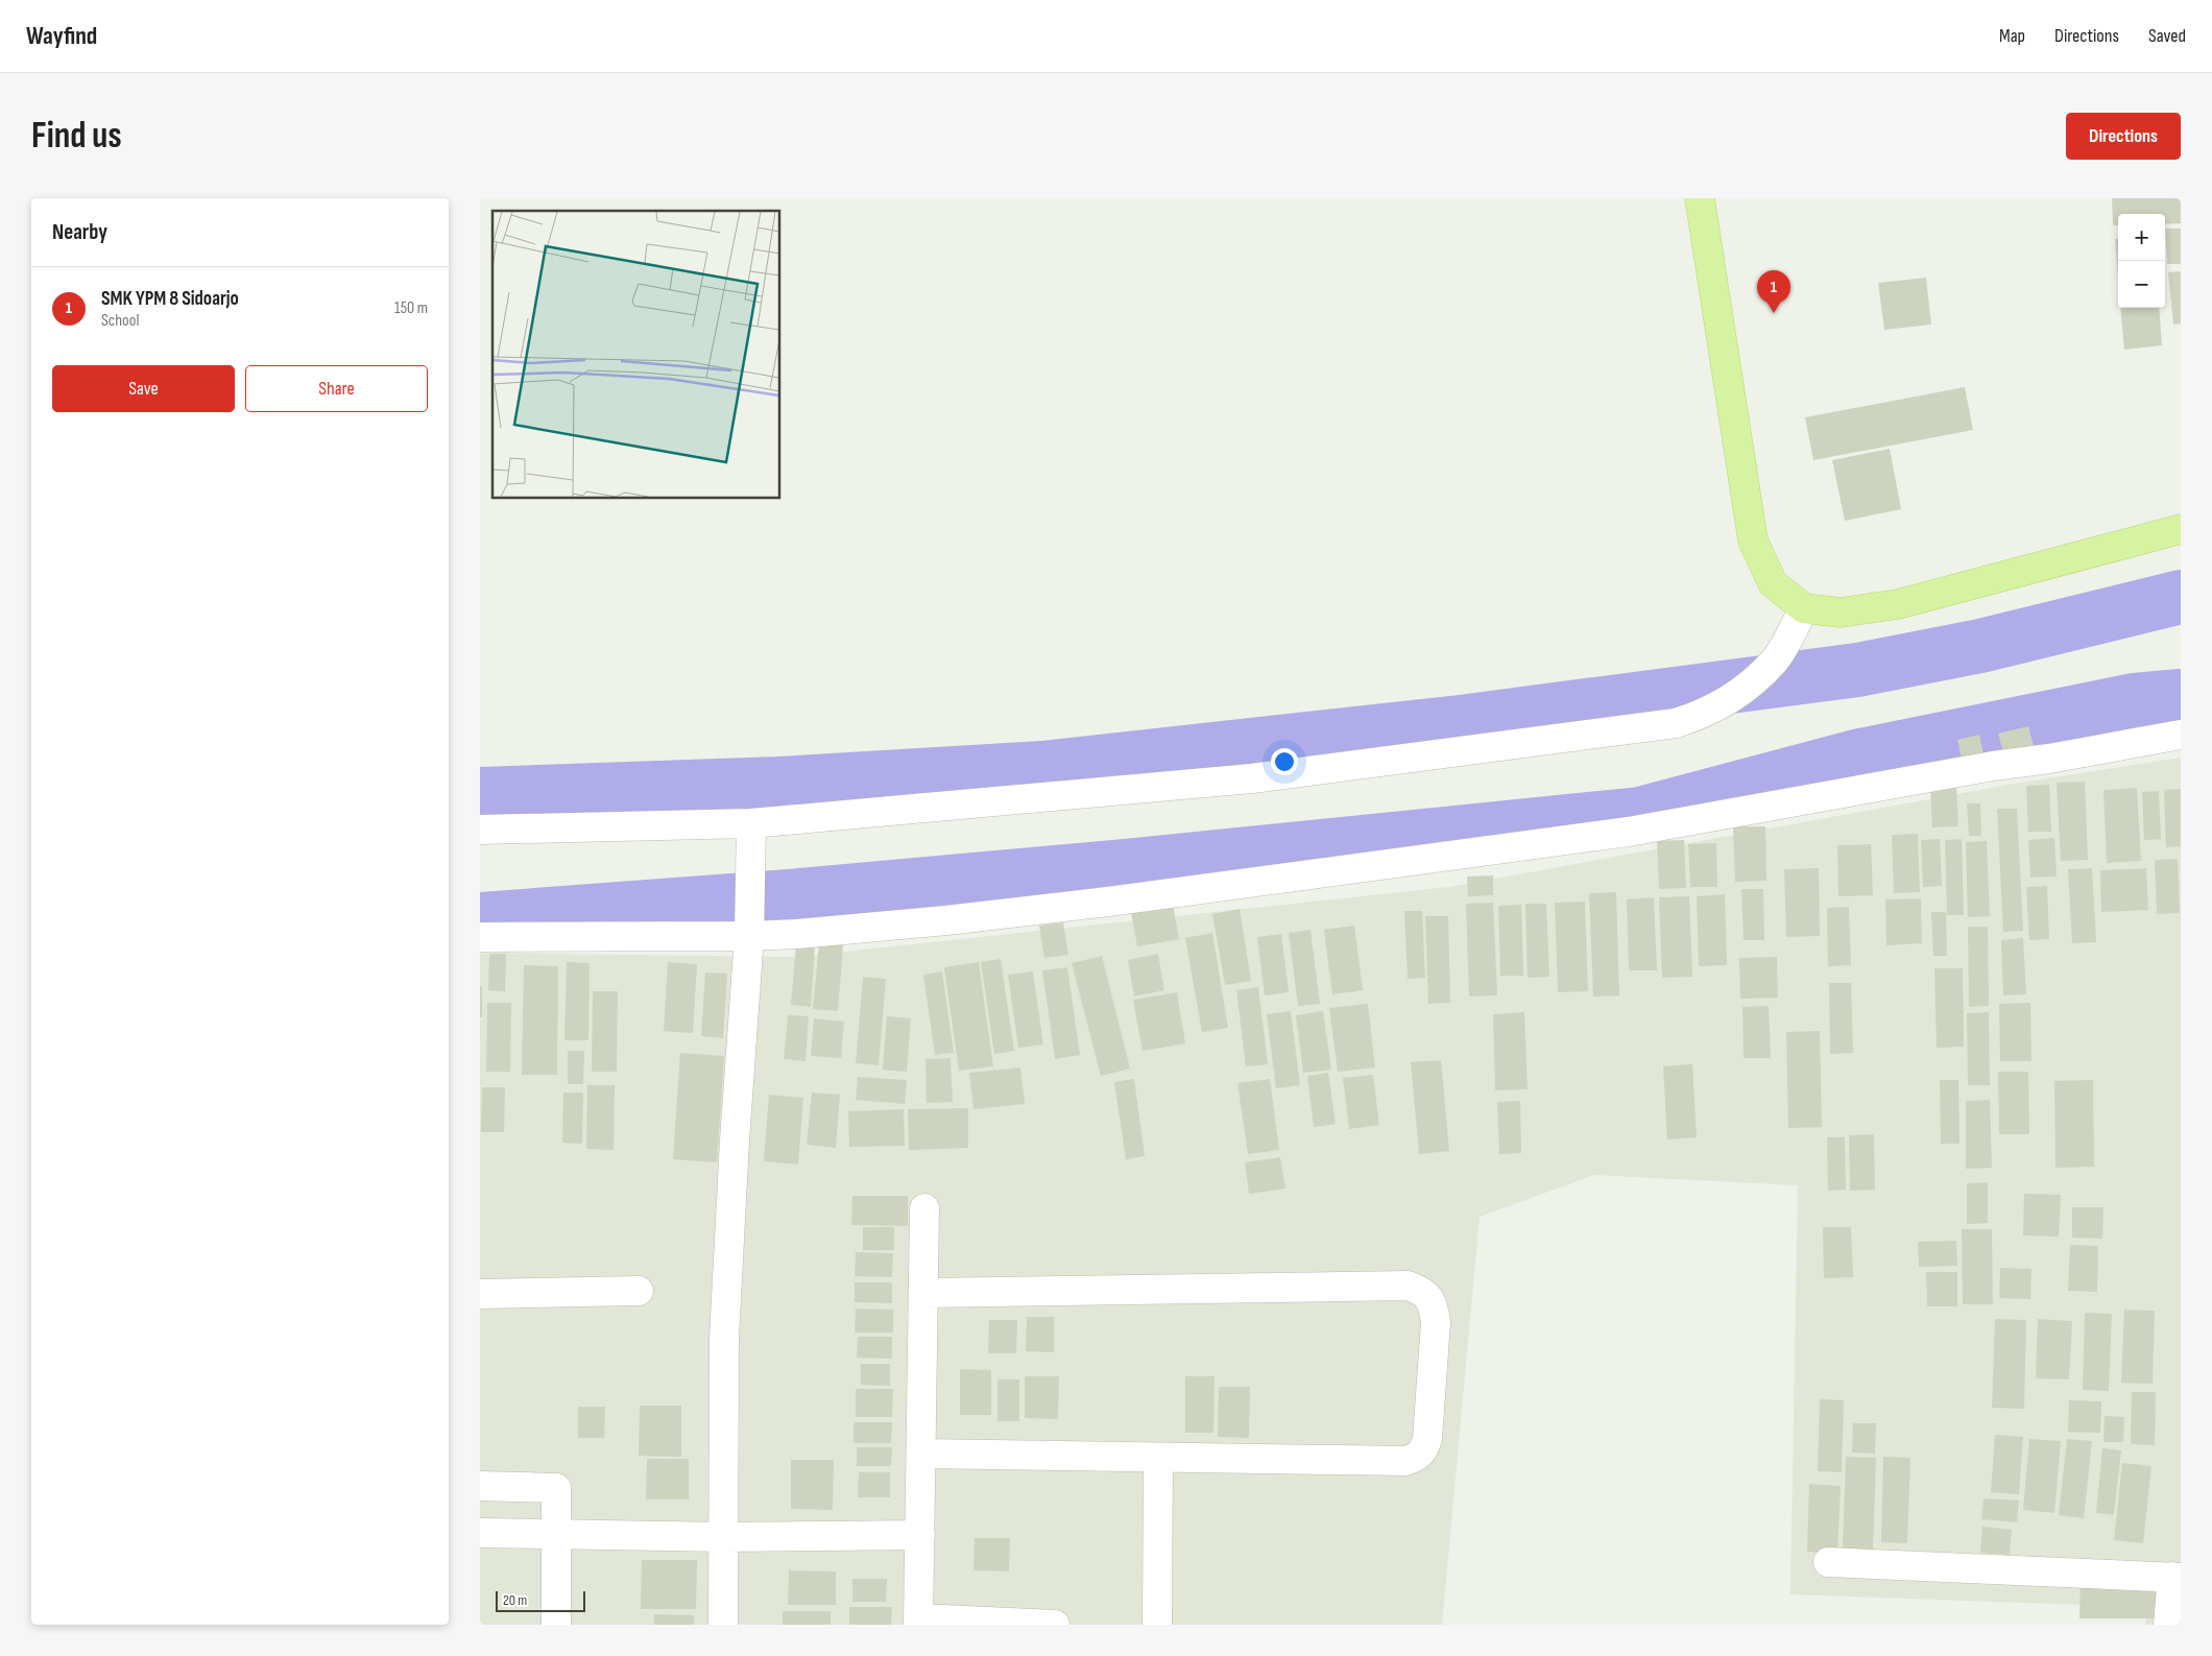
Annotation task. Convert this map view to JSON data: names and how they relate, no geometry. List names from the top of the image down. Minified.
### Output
{"scale_bar":"20 m","page":{"header":"Wayfind","nav":["Map","Directions","Saved"],"buttons":["Directions",["Save","Share"]],"title":"Find us","heading":"Nearby","map_buttons":["+","−"],"list":[{"mark":"1","name":"SMK YPM 8 Sidoarjo","note":"School","value":"150 m"}],"pins":"1","scale":"20 m"}}
